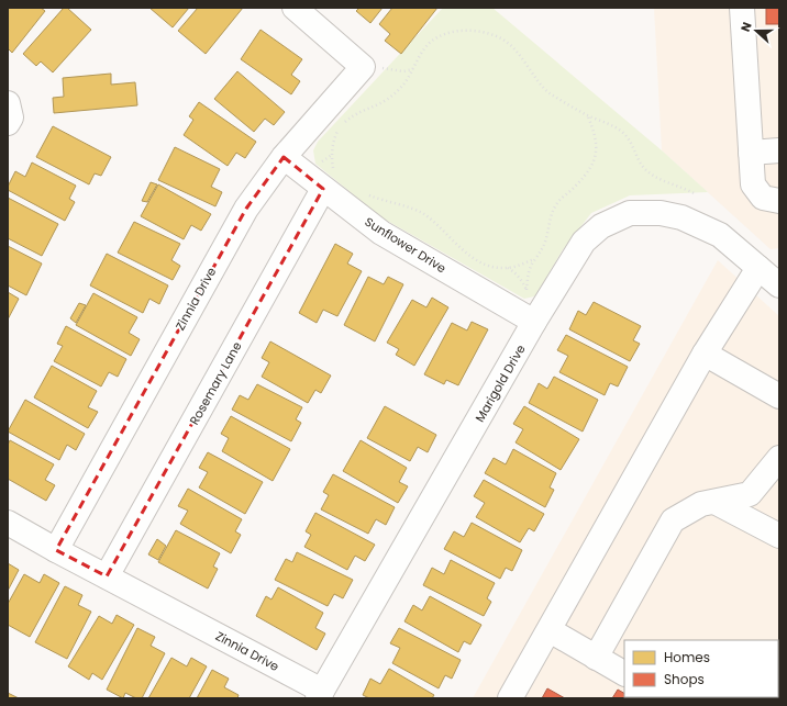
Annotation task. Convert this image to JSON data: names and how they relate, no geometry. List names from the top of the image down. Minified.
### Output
{"streets":{"street":["Sunflower Drive","Zinnia Drive","Rosemary Lane","Marigold Drive"]},"crossings":[["Sunflower Drive","Zinnia Drive"],["Sunflower Drive","Rosemary Lane"],["Sunflower Drive","Marigold Drive"],["Zinnia Drive","Rosemary Lane"],["Zinnia Drive","Marigold Drive"]],"legend":["Homes","Shops"],"north":"left"}
